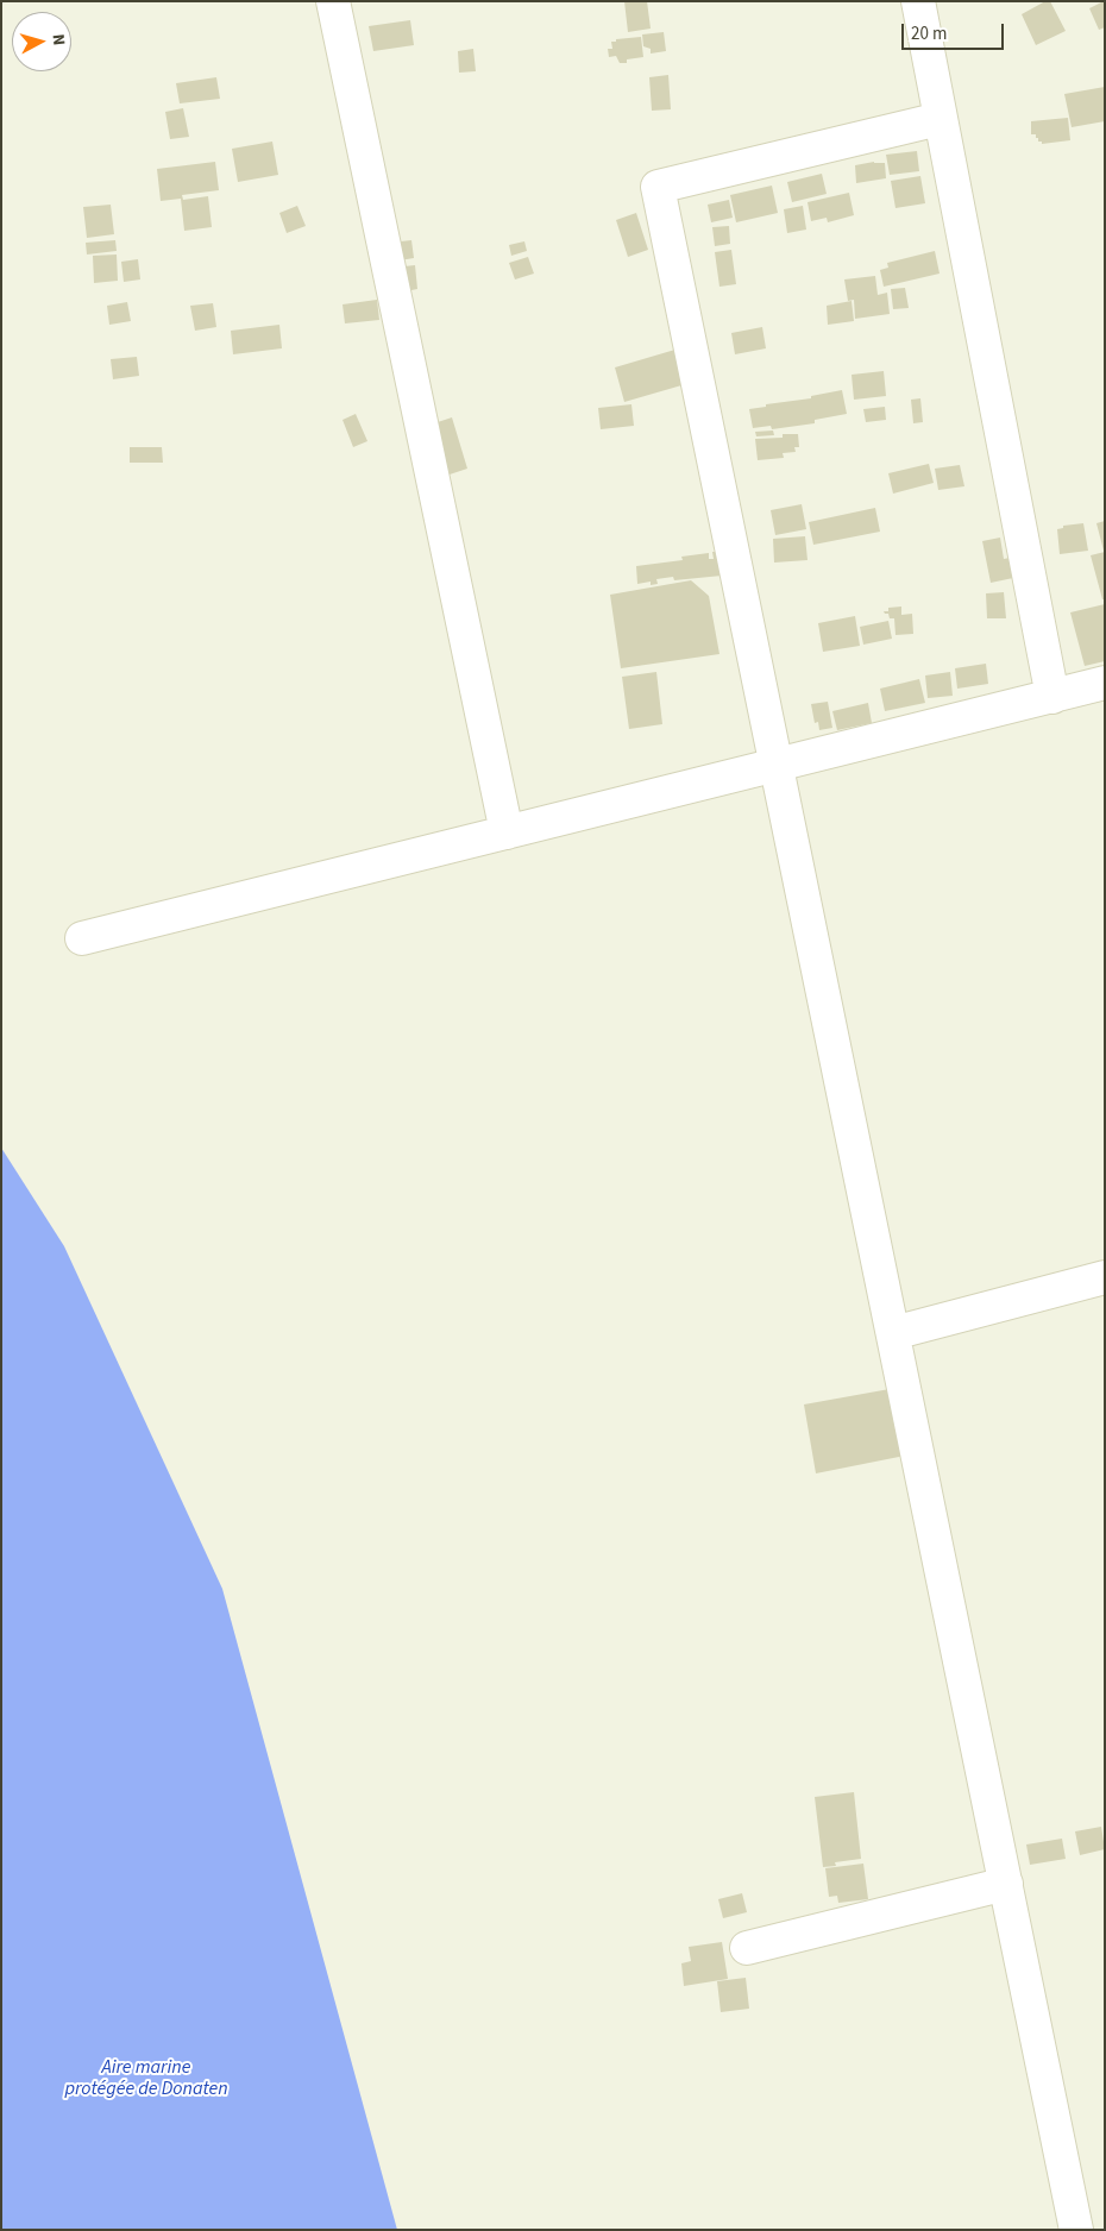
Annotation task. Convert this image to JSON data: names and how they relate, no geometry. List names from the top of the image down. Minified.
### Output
{"water":["Aire marine protégée de Donaten"],"scale_bar":"20 m","north":"right"}
